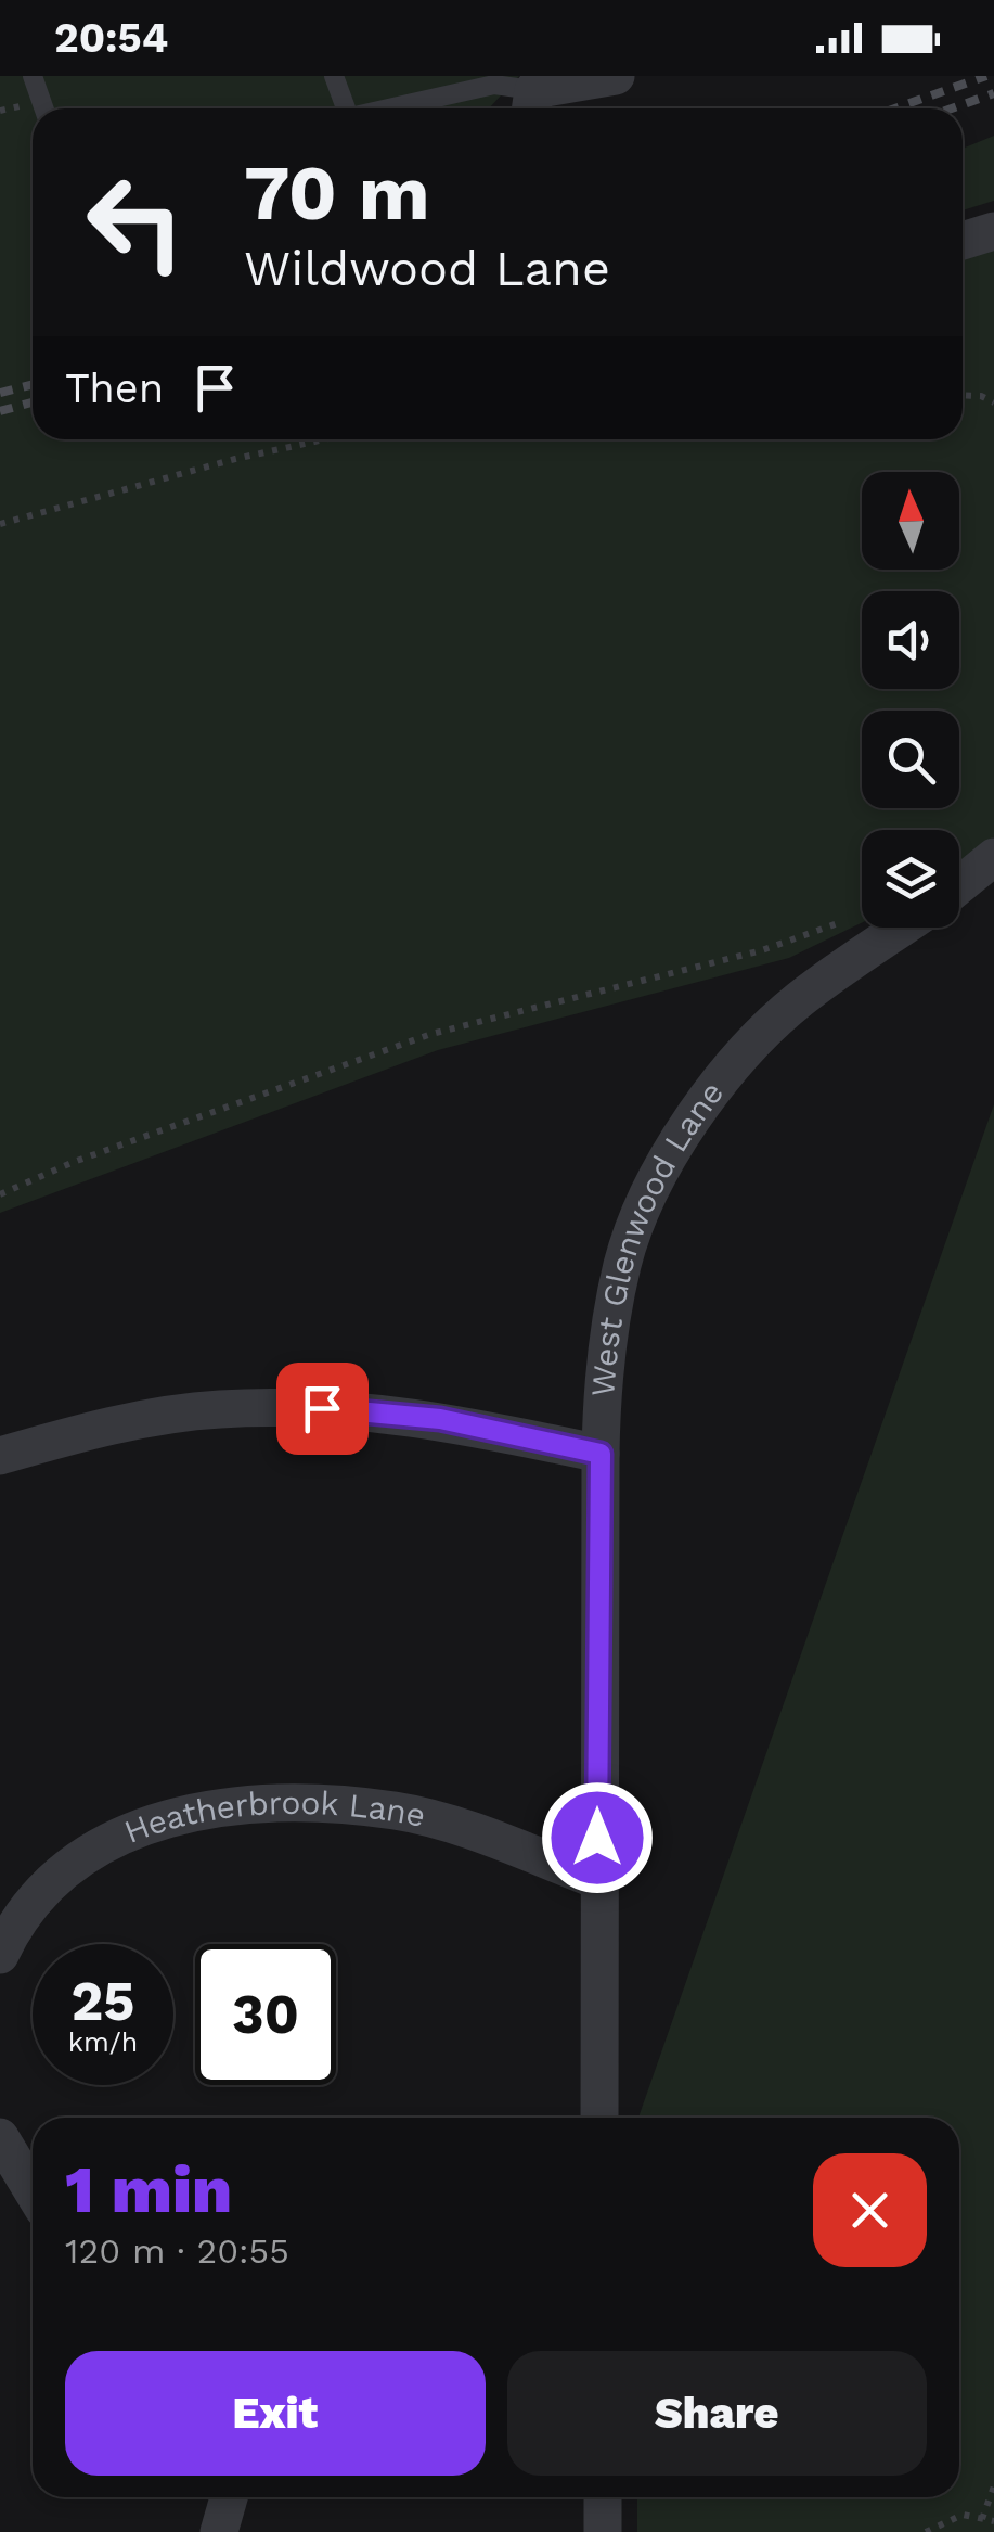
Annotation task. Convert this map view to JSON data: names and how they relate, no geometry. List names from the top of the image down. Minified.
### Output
{"streets":{"street":["West Glenwood Lane","Heatherbrook Lane"]},"crossings":[["West Glenwood Lane","Heatherbrook Lane"]],"north":"top","page":{"status":"20:54","turn":["70 m","Wildwood Lane"],"then":"Then","speed":"25 km/h","limit":"30","heading":["1 min","120 m · 20:55"],"buttons":["Exit","Share"]}}
